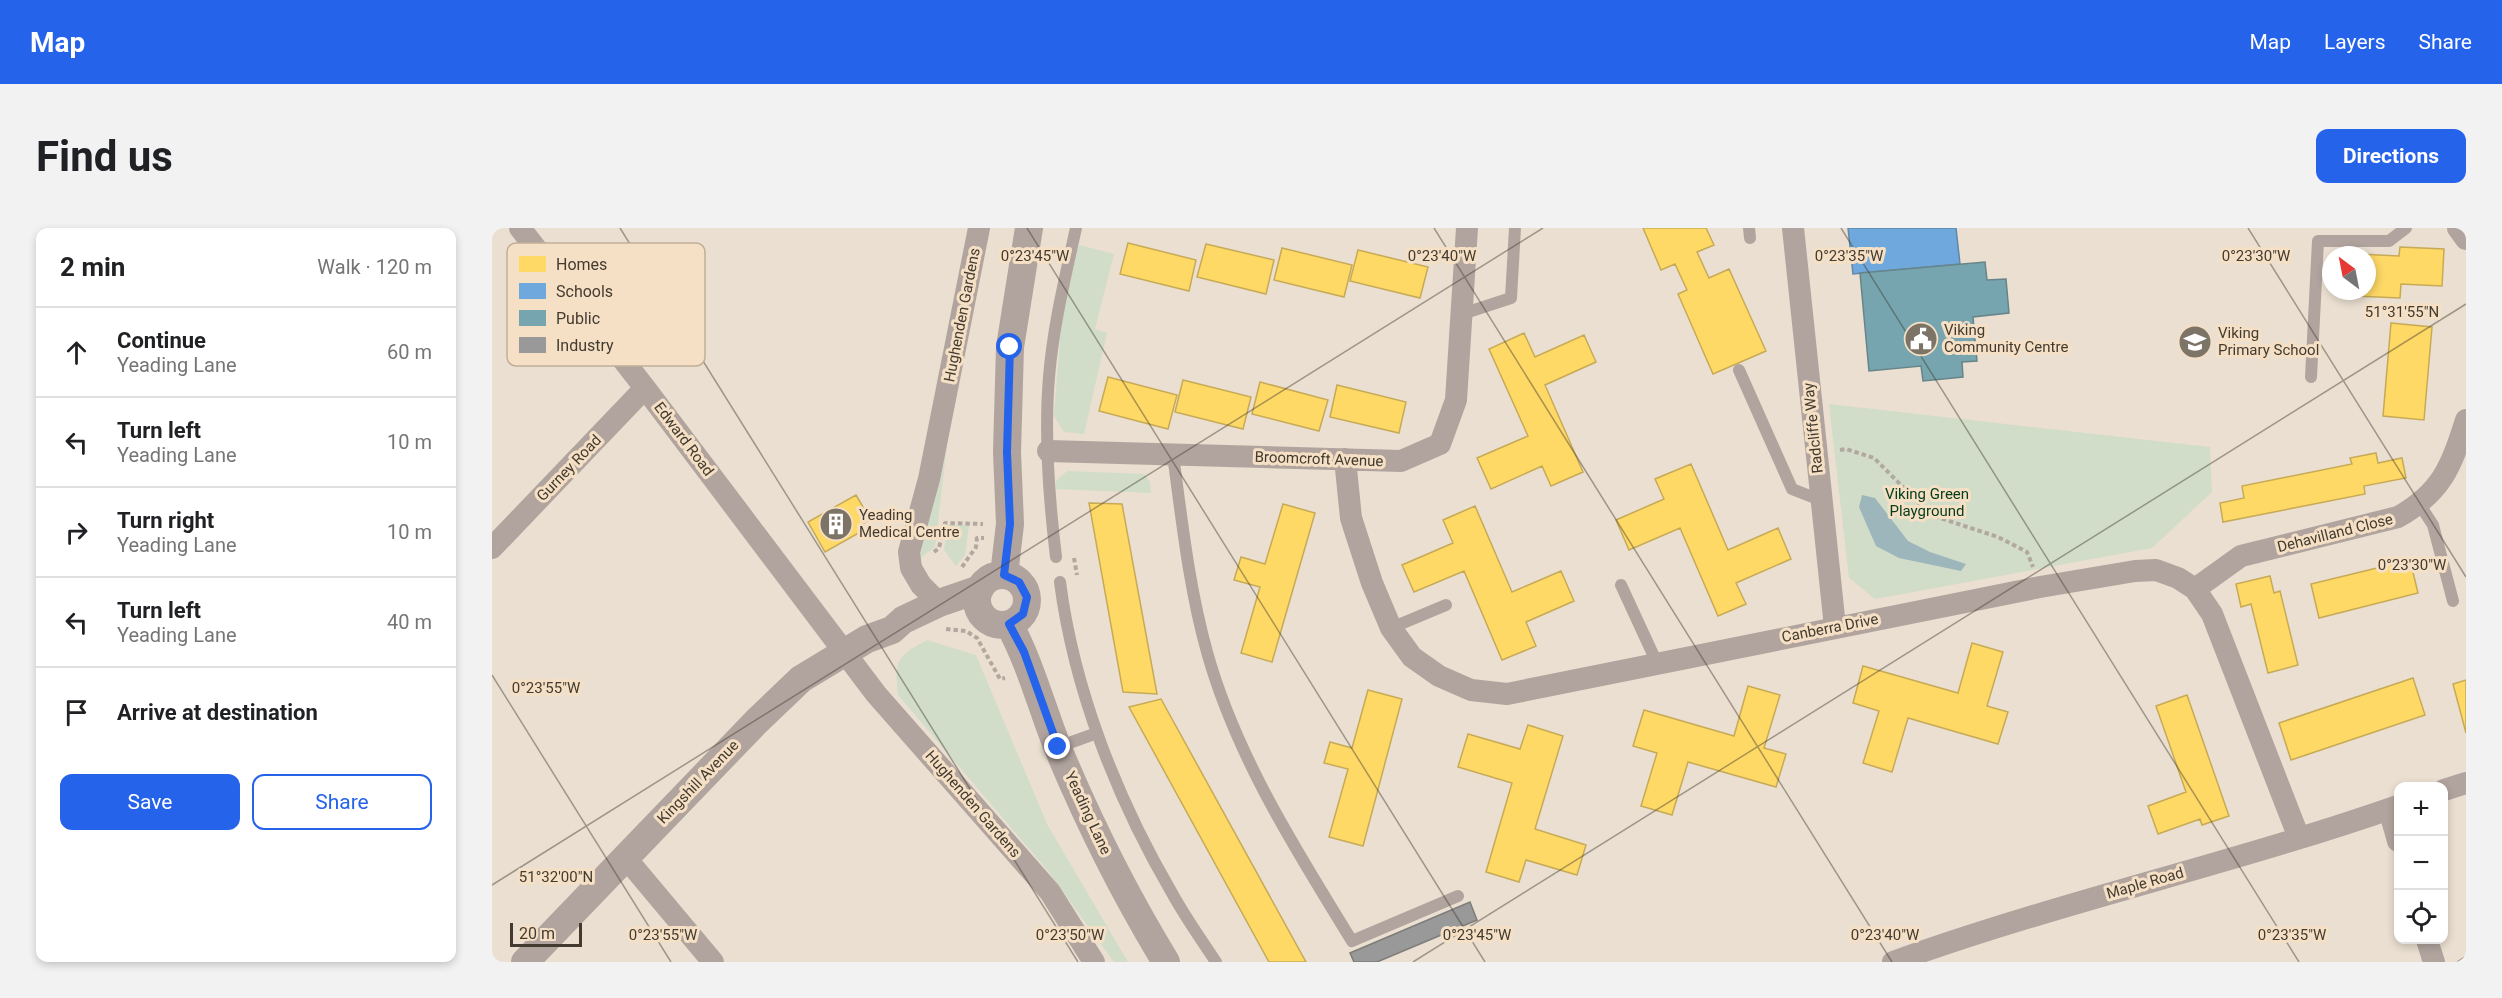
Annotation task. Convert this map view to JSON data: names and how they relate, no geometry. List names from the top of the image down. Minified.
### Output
{"streets":{"street":["Hughenden Gardens","Radcliffe Way","Edward Road","Broomcroft Avenue","Gurney Road","Dehavilland Close","Canberra Drive","Kingshill Avenue","Yeading Lane","Maple Road"]},"crossings":[["Hughenden Gardens","Edward Road"],["Hughenden Gardens","Kingshill Avenue"],["Radcliffe Way","Canberra Drive"],["Edward Road","Gurney Road"],["Edward Road","Kingshill Avenue"],["Broomcroft Avenue","Canberra Drive"],["Dehavilland Close","Canberra Drive"],["Canberra Drive","Maple Road"],["Kingshill Avenue","Yeading Lane"]],"parks":["Viking Green Playground"],"places":{"public building":["Viking Community Centre"],"school or university":["Viking Primary School"],"building":["Yeading Medical Centre"]},"legend":["Homes","Schools","Public","Industry"],"scale_bar":"20 m","north":"top left","page":{"header":"Map","nav":["Map","Layers","Share"],"buttons":["Directions",["Save","Share"]],"title":"Find us","heading":["2 min","Walk · 120 m"],"list":[["Continue","Yeading Lane","60 m"],["Turn left","Yeading Lane","10 m"],["Turn right","Yeading Lane","10 m"],["Turn left","Yeading Lane","40 m"],"Arrive at destination"],"map_buttons":["+","−"],"scale":"20 m"},"coordinates":["0°23'45\"W","0°23'40\"W","0°23'35\"W","0°23'30\"W","51°31'55\"N","0°23'55\"W","51°32'00\"N","0°23'50\"W"]}
